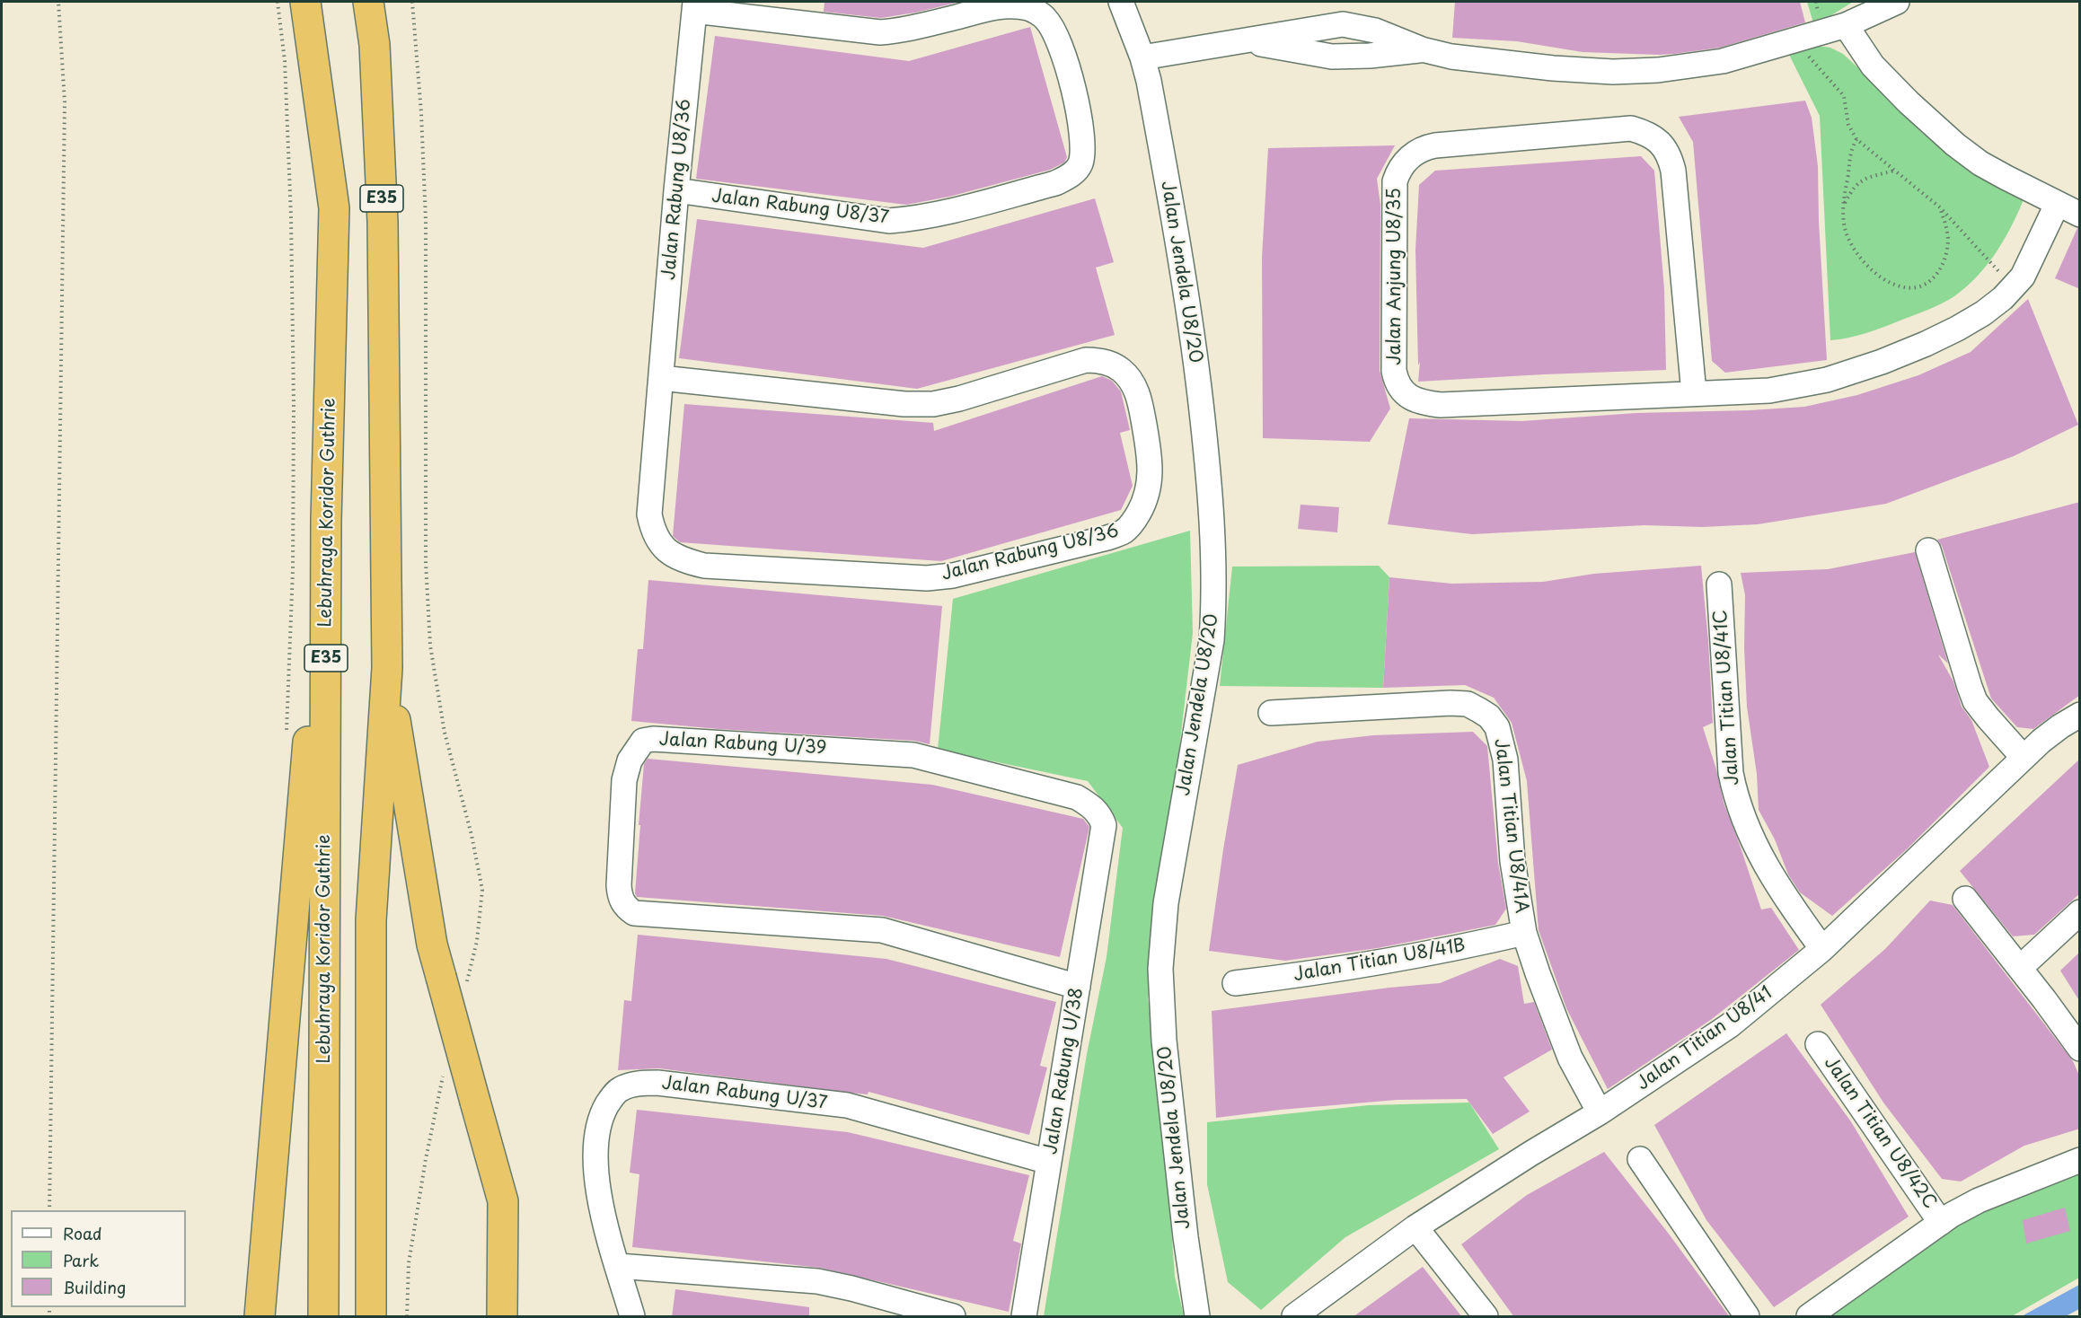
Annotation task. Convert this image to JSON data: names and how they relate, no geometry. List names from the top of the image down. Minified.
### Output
{"streets":{"highway":["E35","Lebuhraya Koridor Guthrie"],"street":["Jalan Rabung U8/36","Jalan Rabung U8/37","Jalan Jendela U8/20","Jalan Anjung U8/35","Jalan Titian U8/41C","Jalan Rabung U/39","Jalan Titian U8/41A","Jalan Titian U8/41B","Jalan Titian U8/41","Jalan Rabung U/38","Jalan Rabung U/37","Jalan Titian U8/42C"]},"crossings":[["Jalan Rabung U8/36","Jalan Rabung U8/37"],["Jalan Titian U8/41C","Jalan Titian U8/41"],["Jalan Rabung U/39","Jalan Rabung U/38"],["Jalan Titian U8/41A","Jalan Titian U8/41B"],["Jalan Titian U8/41A","Jalan Titian U8/41"],["Jalan Rabung U/38","Jalan Rabung U/37"]],"legend":["Road","Park","Building"]}
